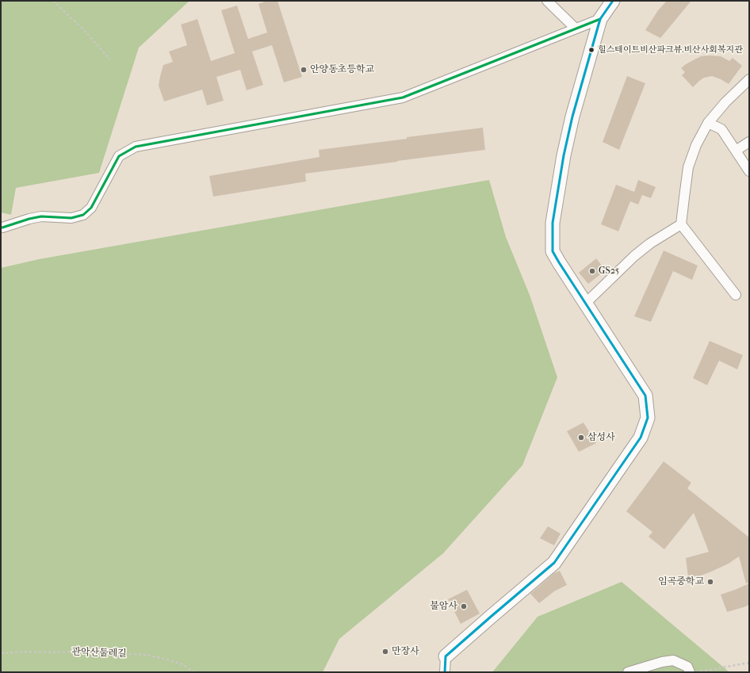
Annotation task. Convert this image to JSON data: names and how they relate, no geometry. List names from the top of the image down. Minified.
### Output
{"streets":{"path":["관악산둘레길"]},"places":["힐스테이트비산파크뷰.비산사회복지관","안양동초등학교","GS25","삼성사","임곡중학교","불암사","만장사"]}
